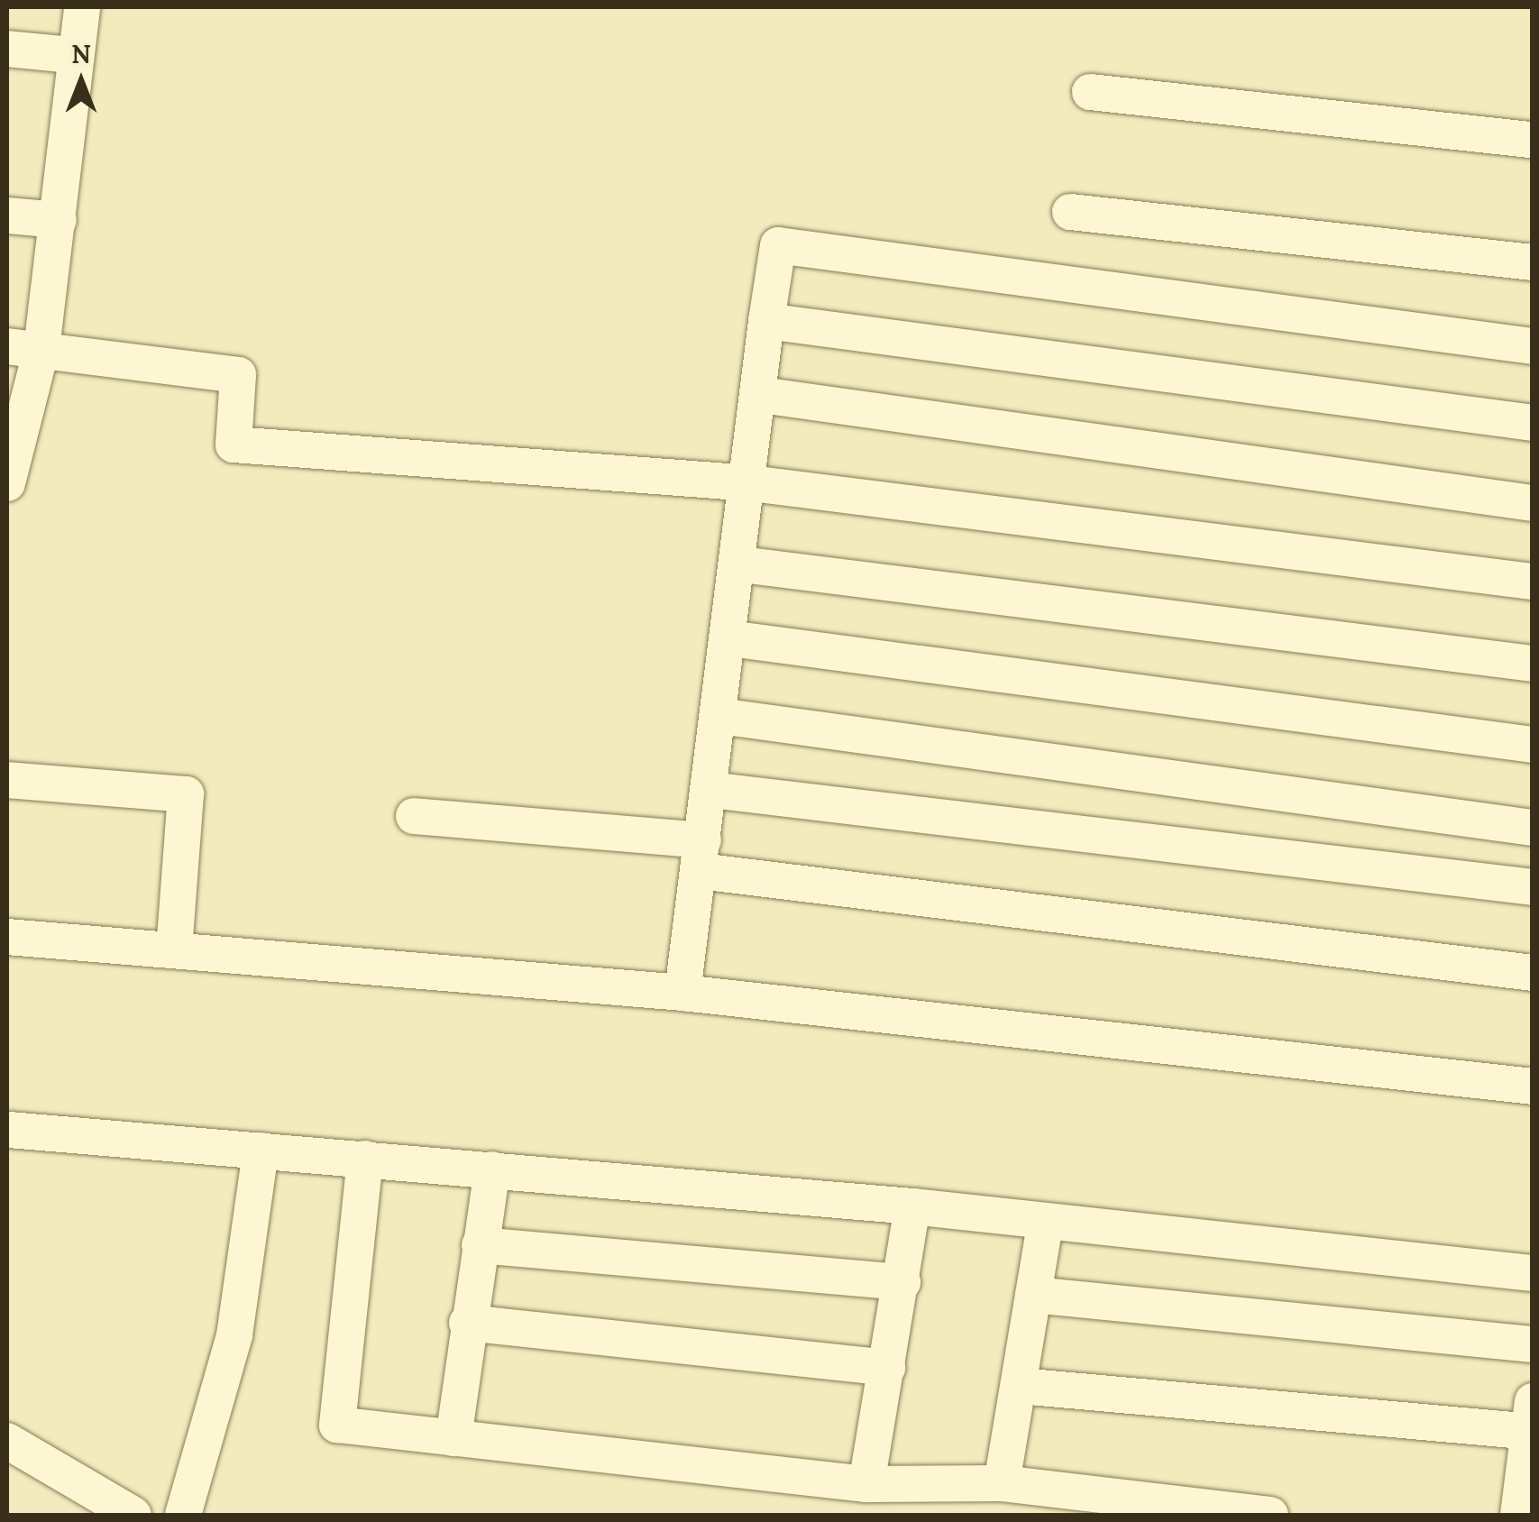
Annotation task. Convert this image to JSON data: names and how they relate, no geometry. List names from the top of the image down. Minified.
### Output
{"north":"top"}
